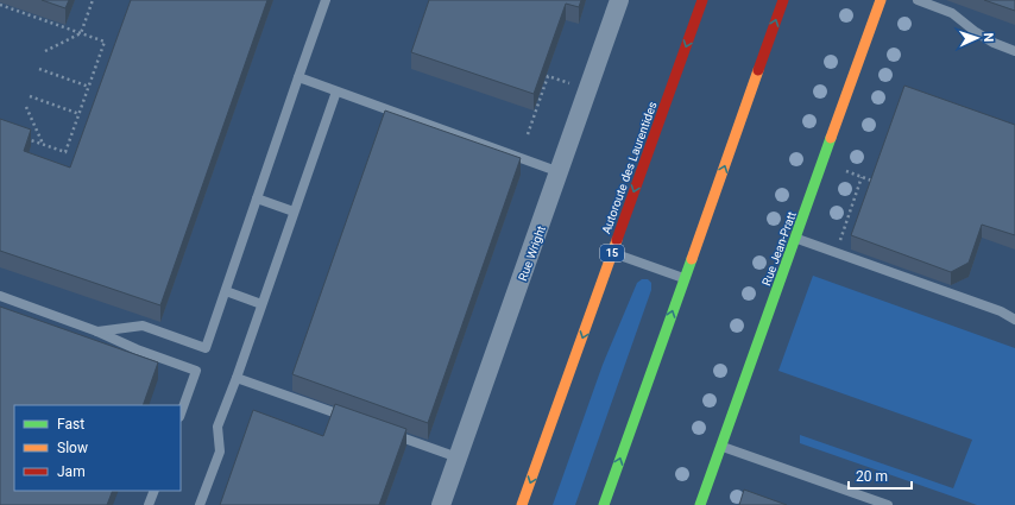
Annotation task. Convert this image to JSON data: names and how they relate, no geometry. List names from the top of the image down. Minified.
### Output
{"streets":{"main road":["Autoroute des Laurentides","Rue Jean-Pratt","15"],"street":["Rue Wright"]},"legend":["Fast","Slow","Jam"],"scale_bar":"20 m","north":"right"}
